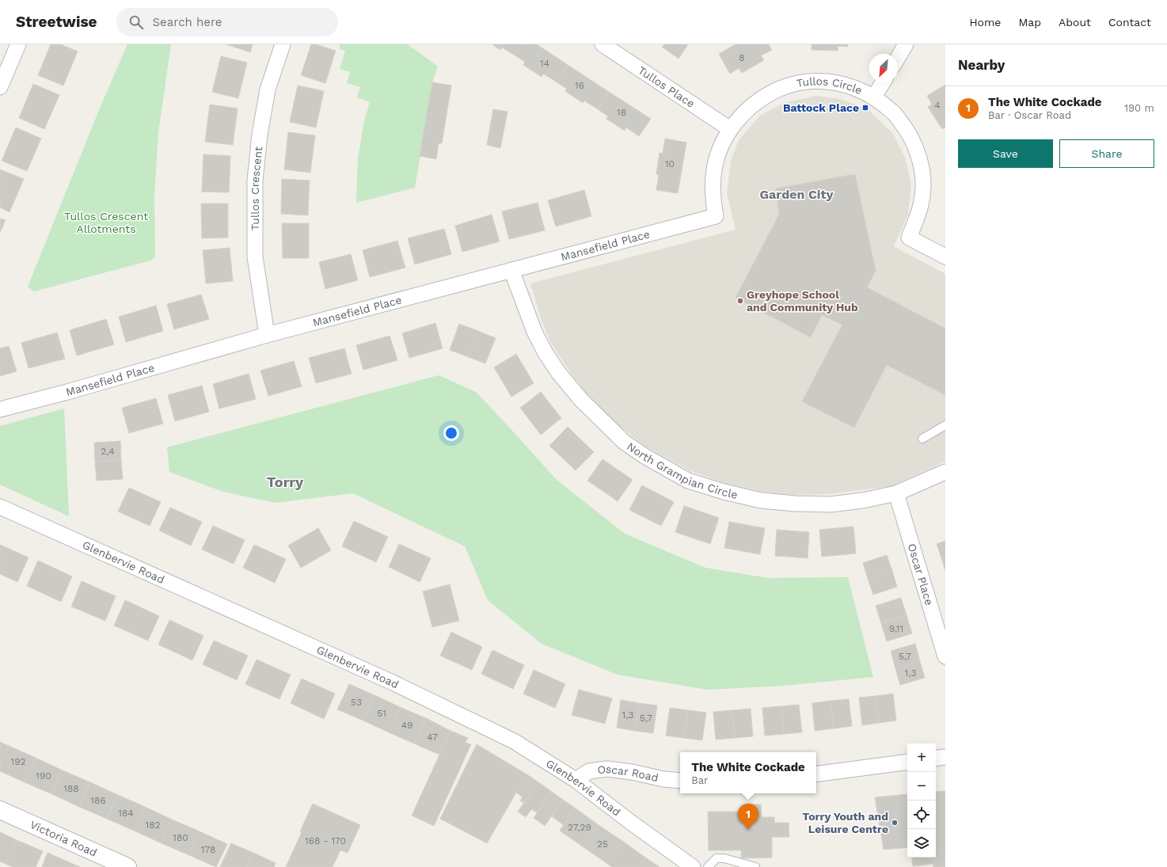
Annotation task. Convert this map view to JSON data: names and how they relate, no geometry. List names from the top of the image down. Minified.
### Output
{"streets":{"street":["Tullos Place","Tullos Circle","Tullos Crescent","Mansefield Place","North Grampian Circle","Glenbervie Road","Oscar Place","Oscar Road","Victoria Road"]},"crossings":[["Tullos Place","Tullos Circle"],["Tullos Circle","Mansefield Place"],["Tullos Crescent","Mansefield Place"],["Mansefield Place","North Grampian Circle"],["North Grampian Circle","Oscar Place"],["Glenbervie Road","Oscar Road"]],"districts":["Garden City","Torry"],"parks":["Tullos Crescent Allotments"],"places":{"transit":["Battock Place"],"other":["Greyhope School and Community Hub","Torry Youth and Leisure Centre"]},"house_numbers":["8","14","16","4","18","10","2,4","9,11","5,7","1,3","53","51","1,3","5,7","49","47","192","190","188","186","184","182","27,29","180","168 - 170","25","178"],"north":"bottom left","page":{"header":"Streetwise","search":"Search here","nav":["Home","Map","About","Contact"],"heading":"Nearby","list":[{"mark":"1","name":"The White Cockade","note":"Bar · Oscar Road","value":"190 m"}],"buttons":["Save","Share"],"map_buttons":["+","−"],"popup":["The White Cockade","Bar"],"pins":"1"}}
